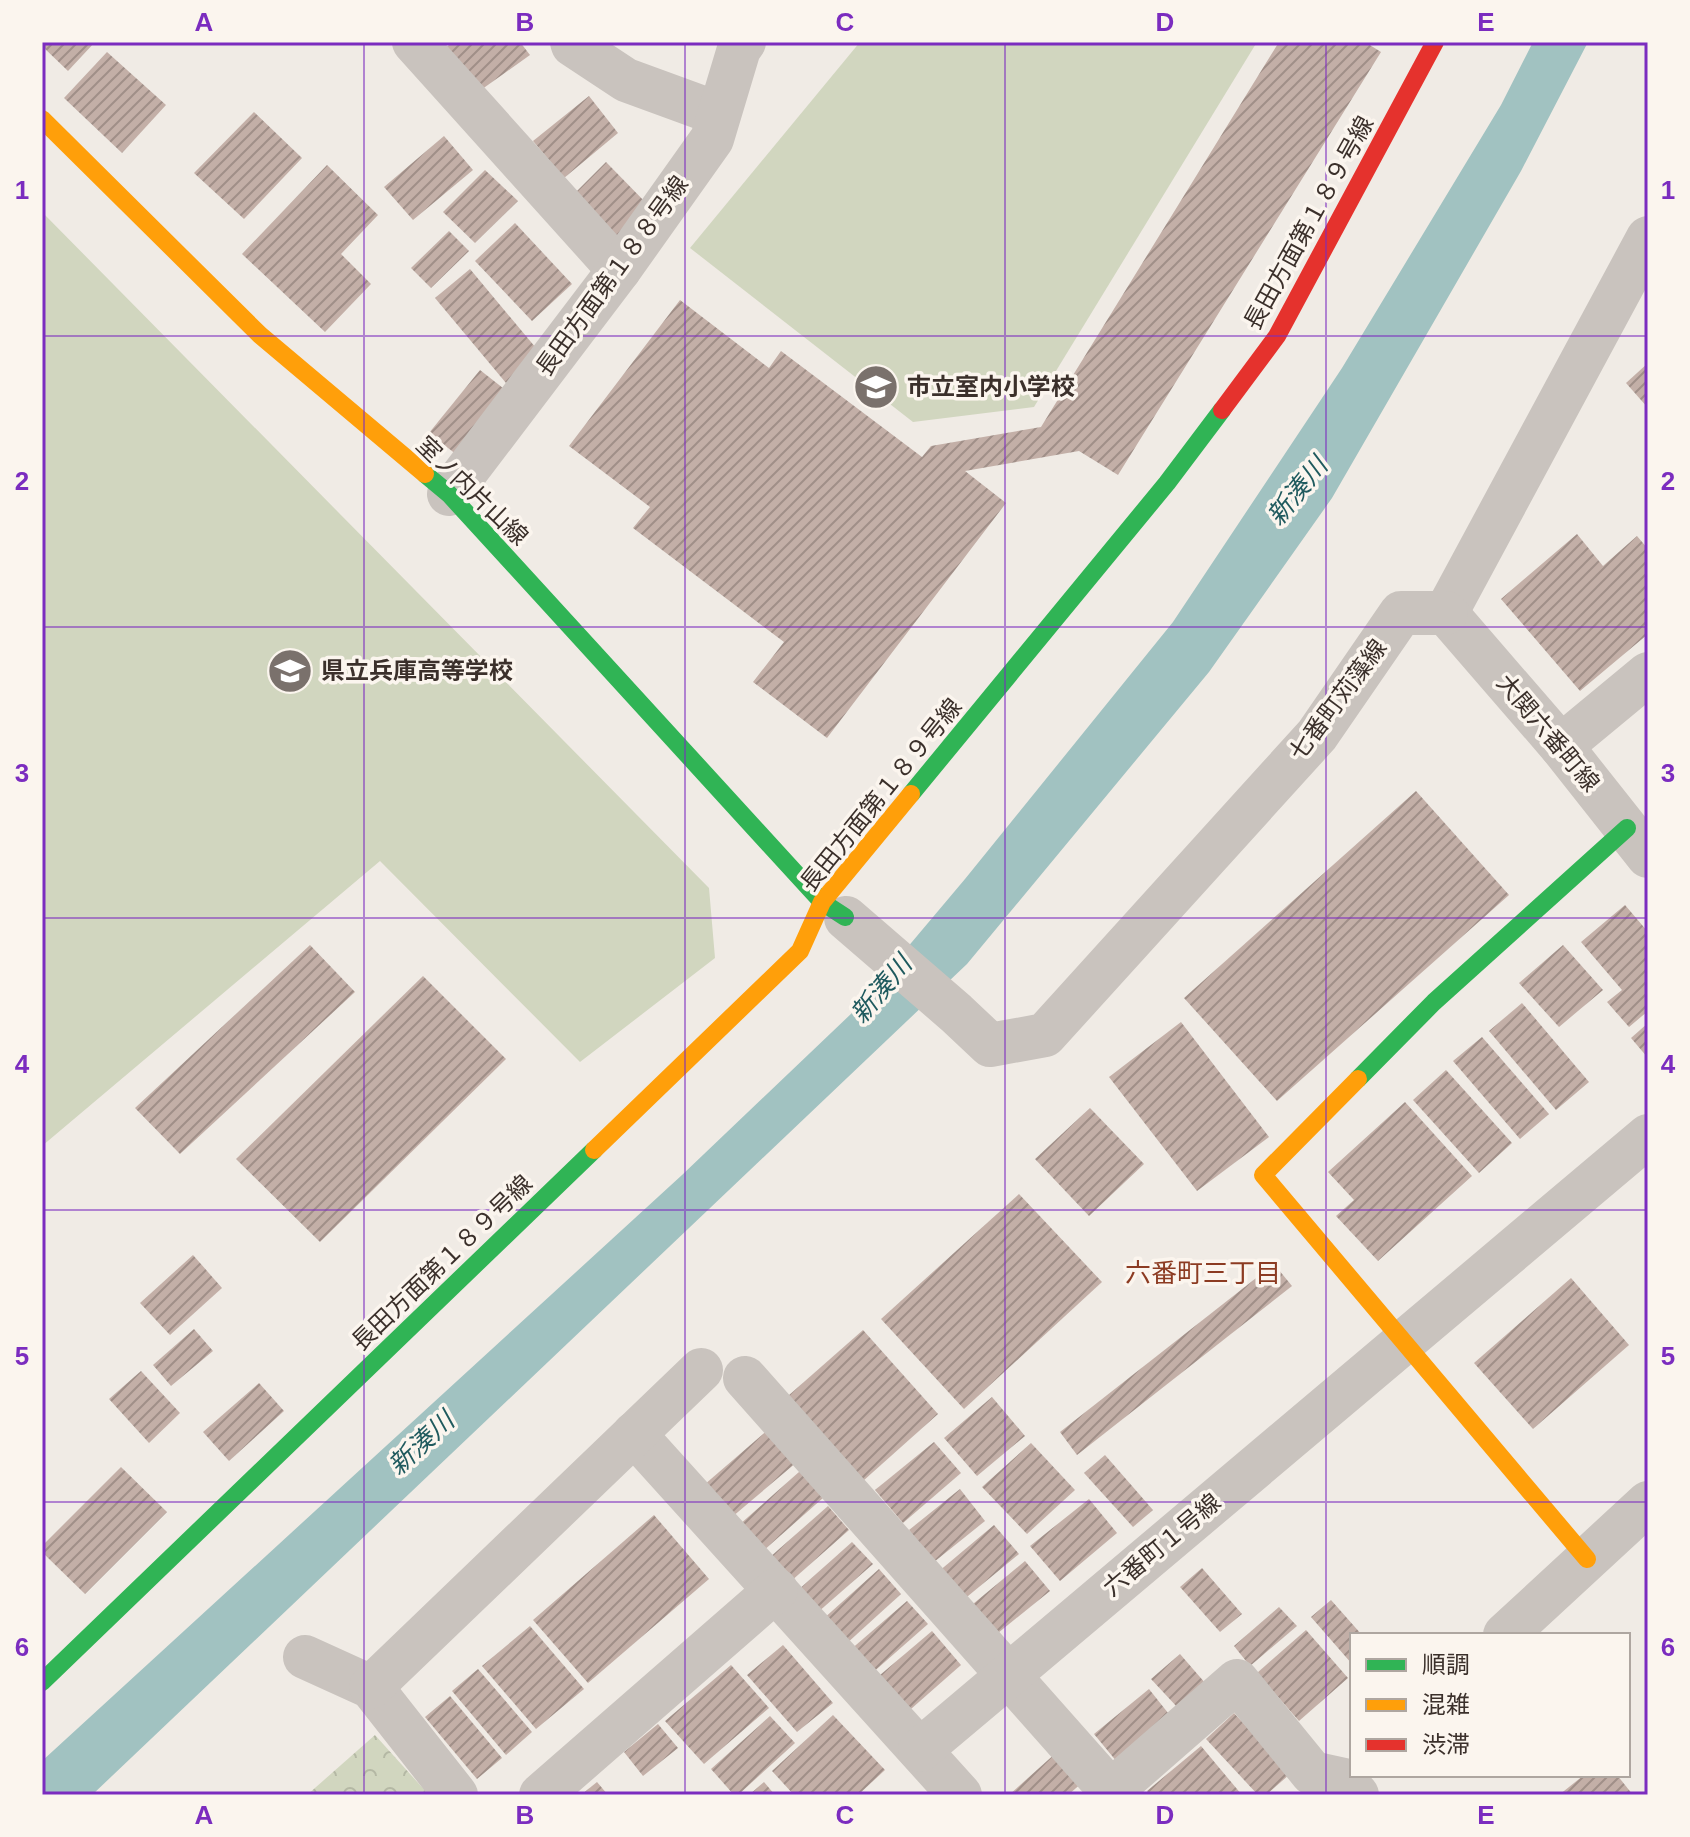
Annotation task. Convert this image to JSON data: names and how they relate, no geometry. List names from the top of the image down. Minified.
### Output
{"streets":{"street":["長田方面第１８９号線","長田方面第１８８号線","室ノ内片山線","七番町苅藻線","大関六番町線","六番町１号線"]},"crossings":[["長田方面第１８９号線","室ノ内片山線"],["長田方面第１８９号線","七番町苅藻線"],["長田方面第１８８号線","室ノ内片山線"],["室ノ内片山線","七番町苅藻線"],["七番町苅藻線","大関六番町線"]],"districts":["六番町三丁目"],"water":["新湊川"],"places":{"school or university":["市立室内小学校","県立兵庫高等学校"]},"legend":["順調","混雑","渋滞"],"grid":{"columns":["A","B","C","D","E"],"rows":["1","2","3","4","5","6"]}}
